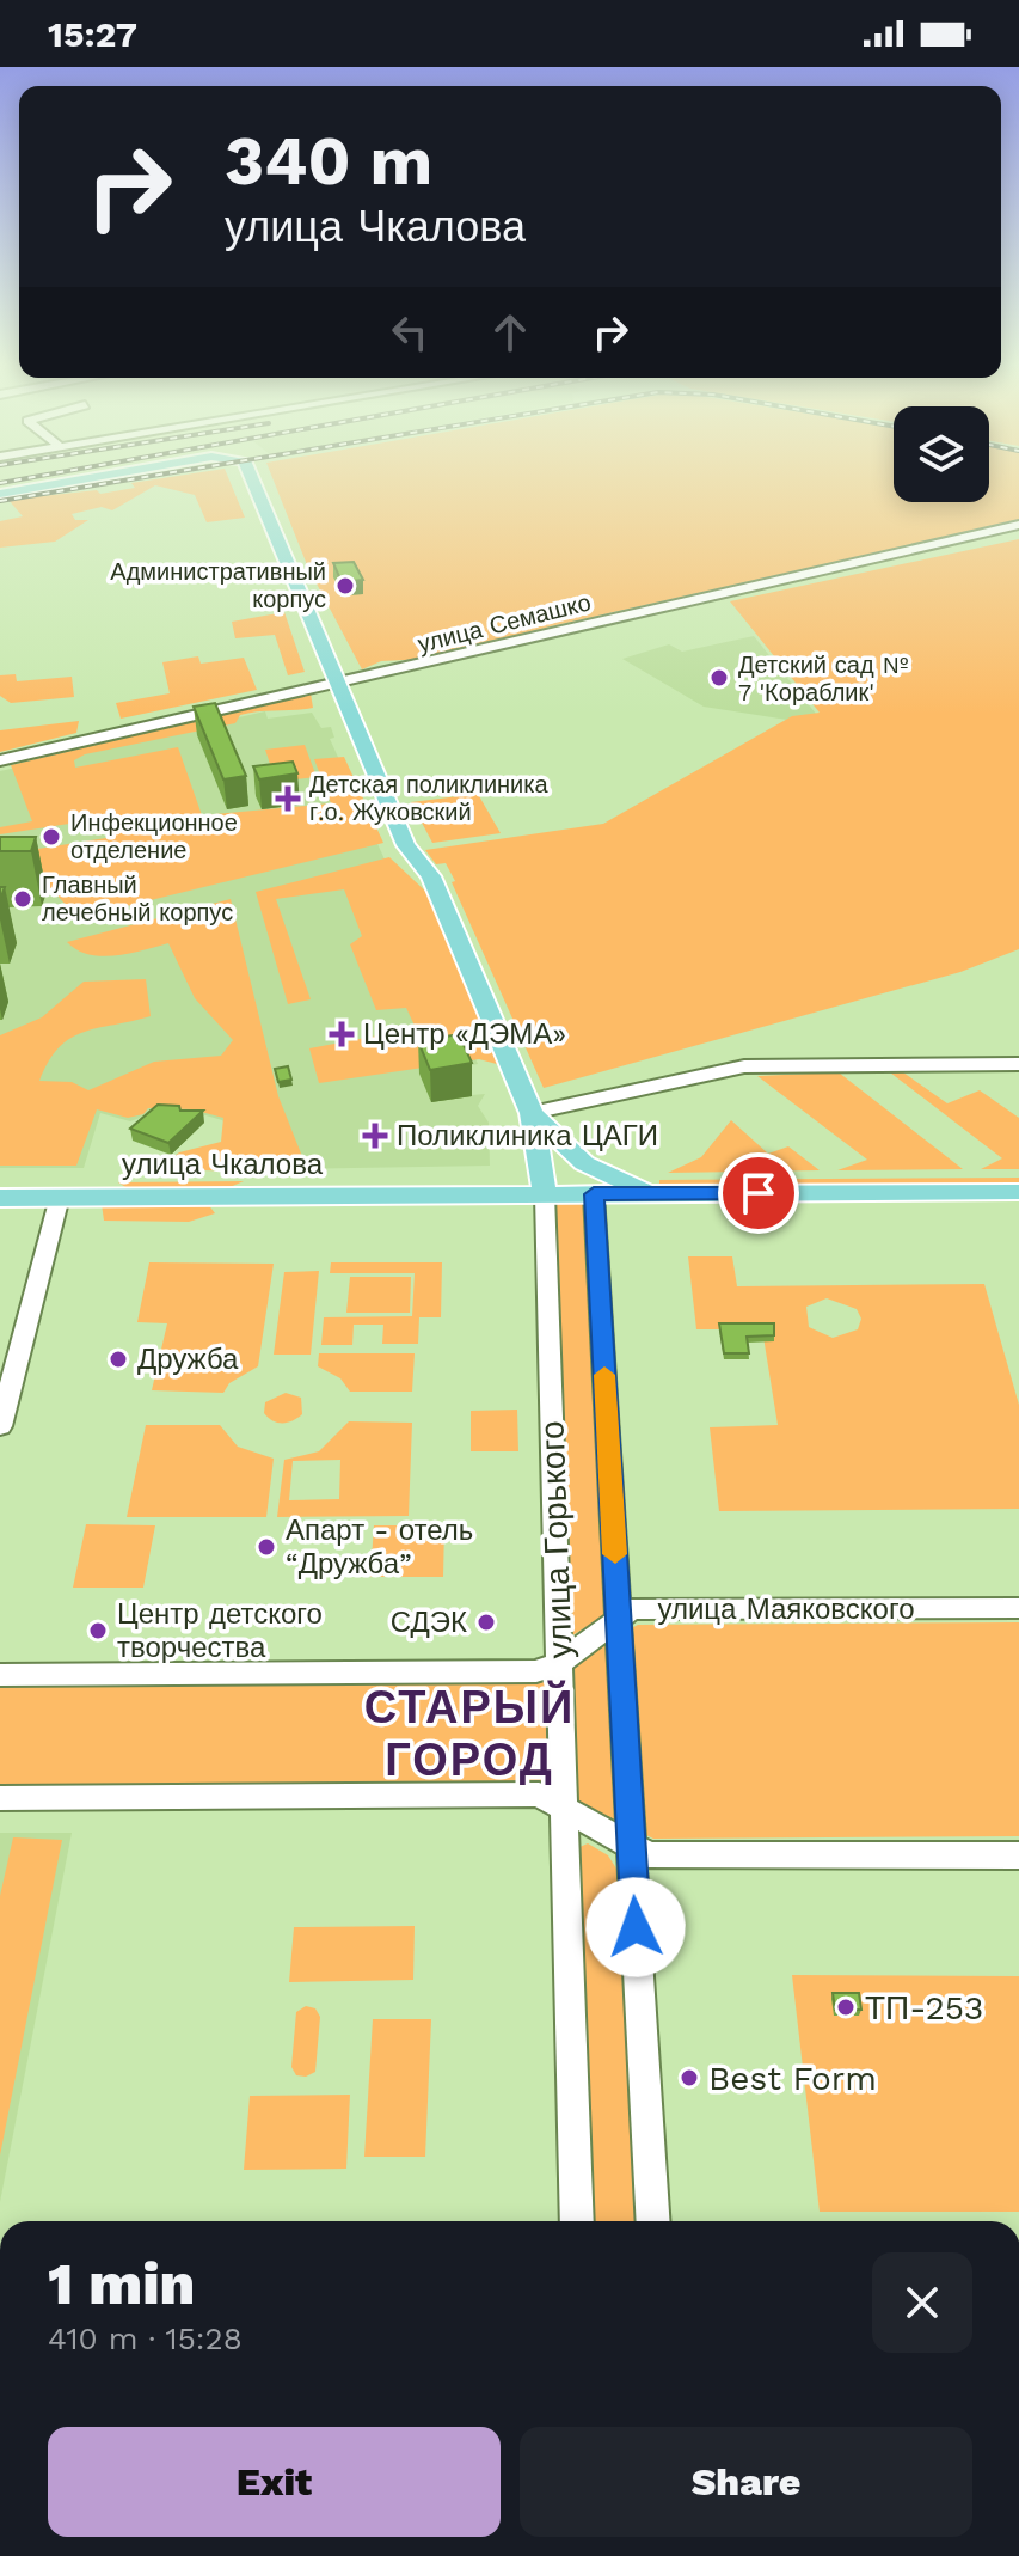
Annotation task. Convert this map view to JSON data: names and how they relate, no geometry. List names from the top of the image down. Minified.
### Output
{"streets":{"main road":["улица Чкалова"],"street":["улица Семашко","улица Горького","улица Маяковского"]},"crossings":[["улица Чкалова","улица Горького"],["улица Горького","улица Маяковского"]],"districts":["СТАРЫЙ ГОРОД"],"places":{"other":["Административный корпус","Детский сад № 7 'Кораблик'","Инфекционное отделение","Главный лечебный корпус","Дружба","Апарт - отель “Дружба”","СДЭК","Центр детского творчества","ТП-253","Best Form"],"health":["Детская поликлиника г.о. Жуковский","Центр «ДЭМА»","Поликлиника ЦАГИ"]},"page":{"status":"15:27","turn":["340 m","улица Чкалова"],"heading":["1 min","410 m · 15:28"],"buttons":["Exit","Share"]}}
